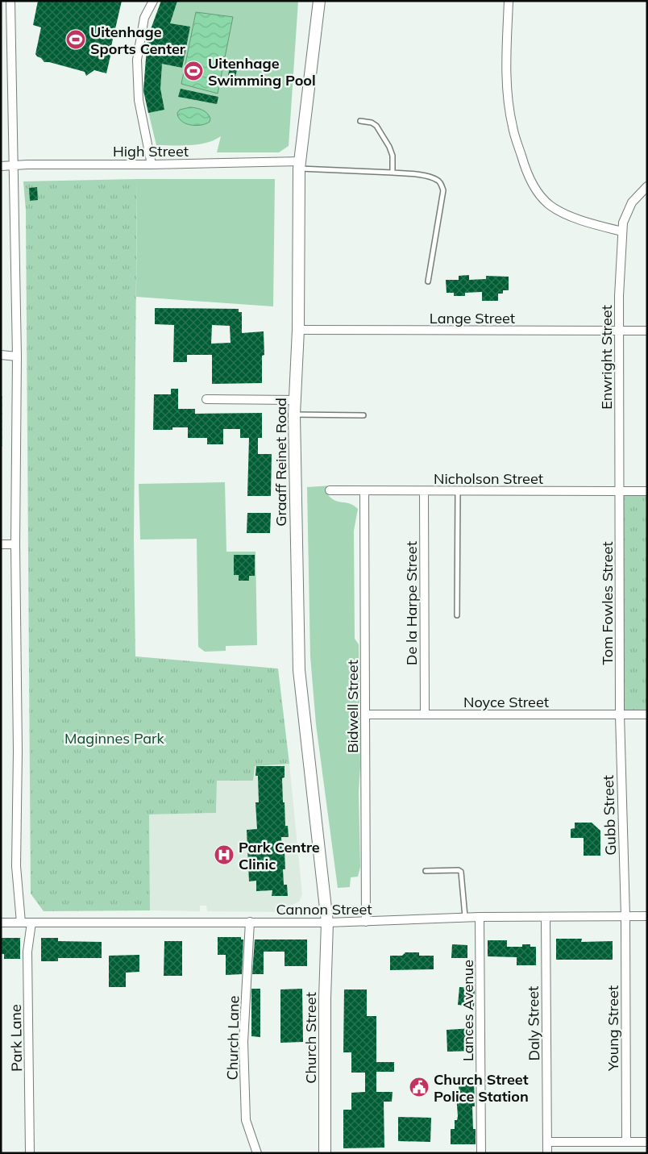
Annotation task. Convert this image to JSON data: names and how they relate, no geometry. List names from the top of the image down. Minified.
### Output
{"streets":{"main road":["Graaff Reinet Road","Church Street"],"street":["High Street","Lange Street","Enwright Street","Nicholson Street","De la Harpe Street","Tom Fowles Street","Noyce Street","Bidwell Street","Gubb Street","Cannon Street","Lances Avenue","Daly Street","Young Street","Park Lane","Church Lane"]},"crossings":[["High Street","Graaff Reinet Road"],["Lange Street","Enwright Street"],["Lange Street","Graaff Reinet Road"],["Enwright Street","Nicholson Street"],["Enwright Street","Tom Fowles Street"],["Graaff Reinet Road","Cannon Street"],["Graaff Reinet Road","Church Street"],["Nicholson Street","De la Harpe Street"],["Nicholson Street","Tom Fowles Street"],["Nicholson Street","Bidwell Street"],["De la Harpe Street","Noyce Street"],["Tom Fowles Street","Noyce Street"],["Tom Fowles Street","Gubb Street"],["Noyce Street","Bidwell Street"],["Noyce Street","Gubb Street"],["Bidwell Street","Cannon Street"],["Gubb Street","Cannon Street"],["Gubb Street","Young Street"],["Cannon Street","Lances Avenue"],["Cannon Street","Daly Street"],["Cannon Street","Young Street"],["Cannon Street","Park Lane"],["Cannon Street","Church Lane"],["Cannon Street","Church Street"]],"parks":["Maginnes Park"],"places":{"sports":["Uitenhage Sports Center","Uitenhage Swimming Pool"],"hospital":["Park Centre Clinic"],"public building":["Church Street Police Station"]}}
